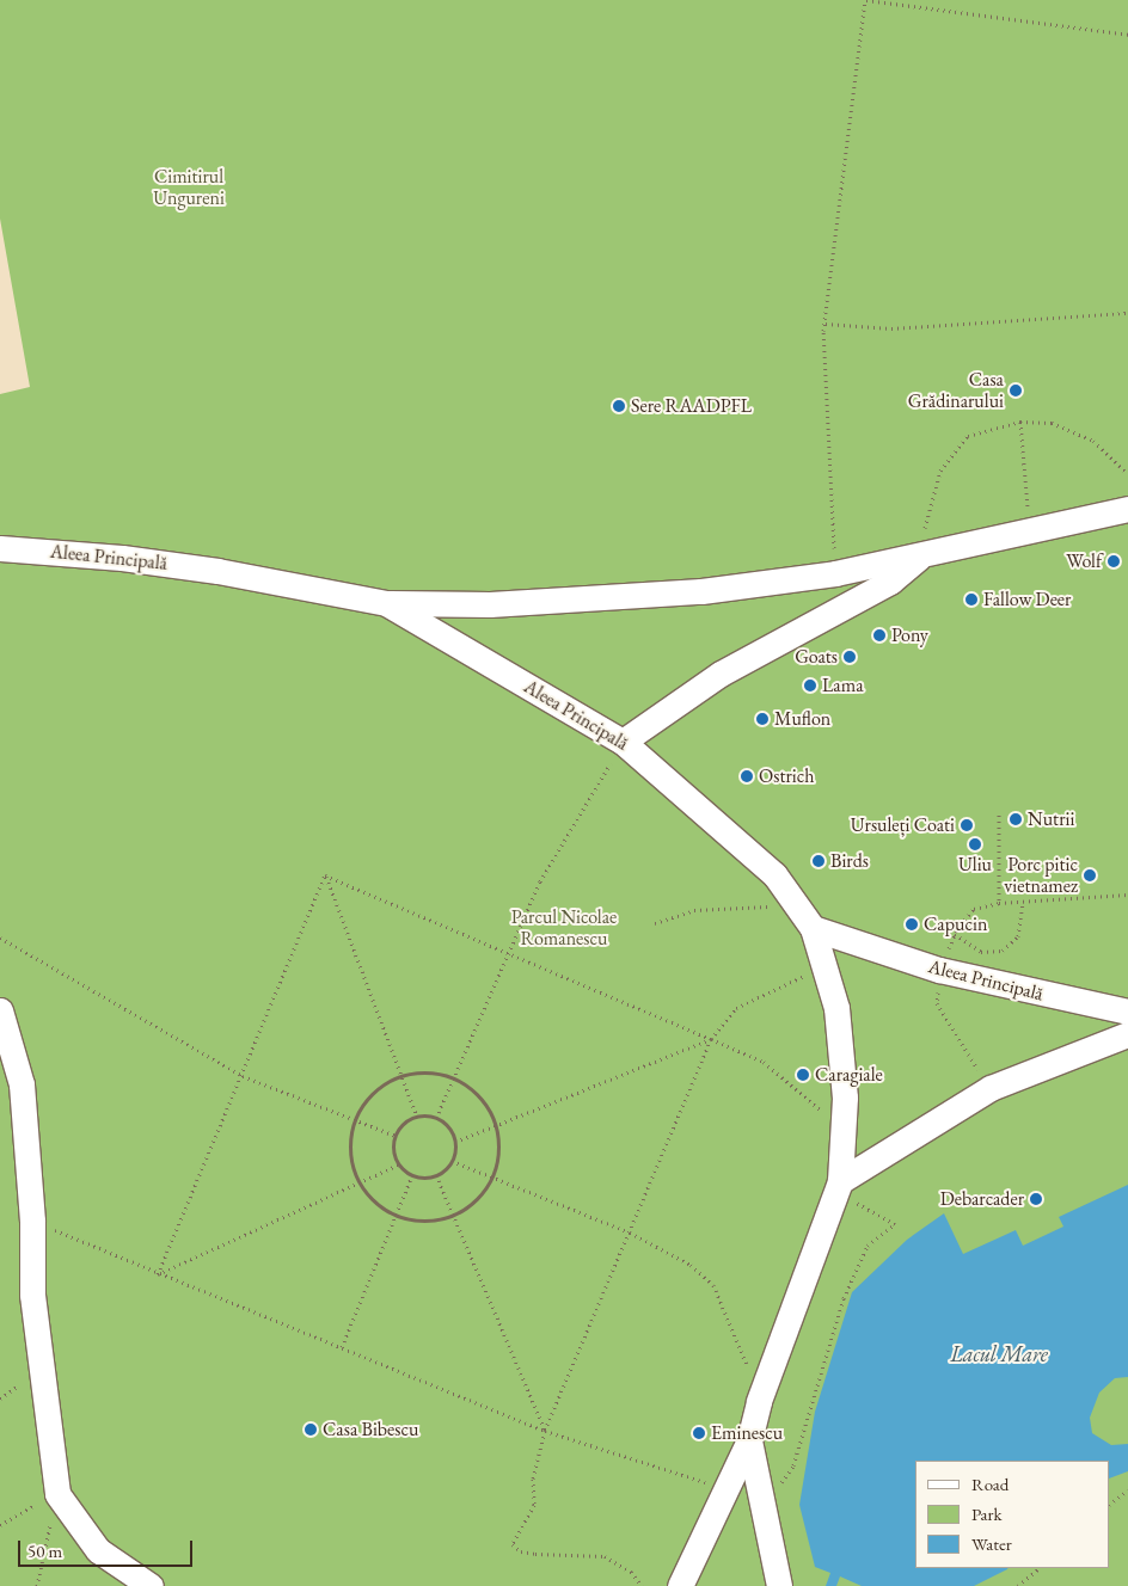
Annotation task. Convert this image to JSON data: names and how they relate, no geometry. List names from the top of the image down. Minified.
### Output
{"streets":{"street":["Aleea Principală"]},"water":["Lacul Mare"],"parks":["Cimitirul Ungureni","Parcul Nicolae Romanescu"],"places":["Casa Grădinarului","Sere RAADPFL","Wolf","Fallow Deer","Pony","Goats","Lama","Muflon","Ostrich","Nutrii","Ursuleți Coati","Uliu","Birds","Porc pitic vietnamez","Capucin","Caragiale","Debarcader","Casa Bibescu","Eminescu"],"legend":["Road","Park","Water"],"scale_bar":"50 m"}
